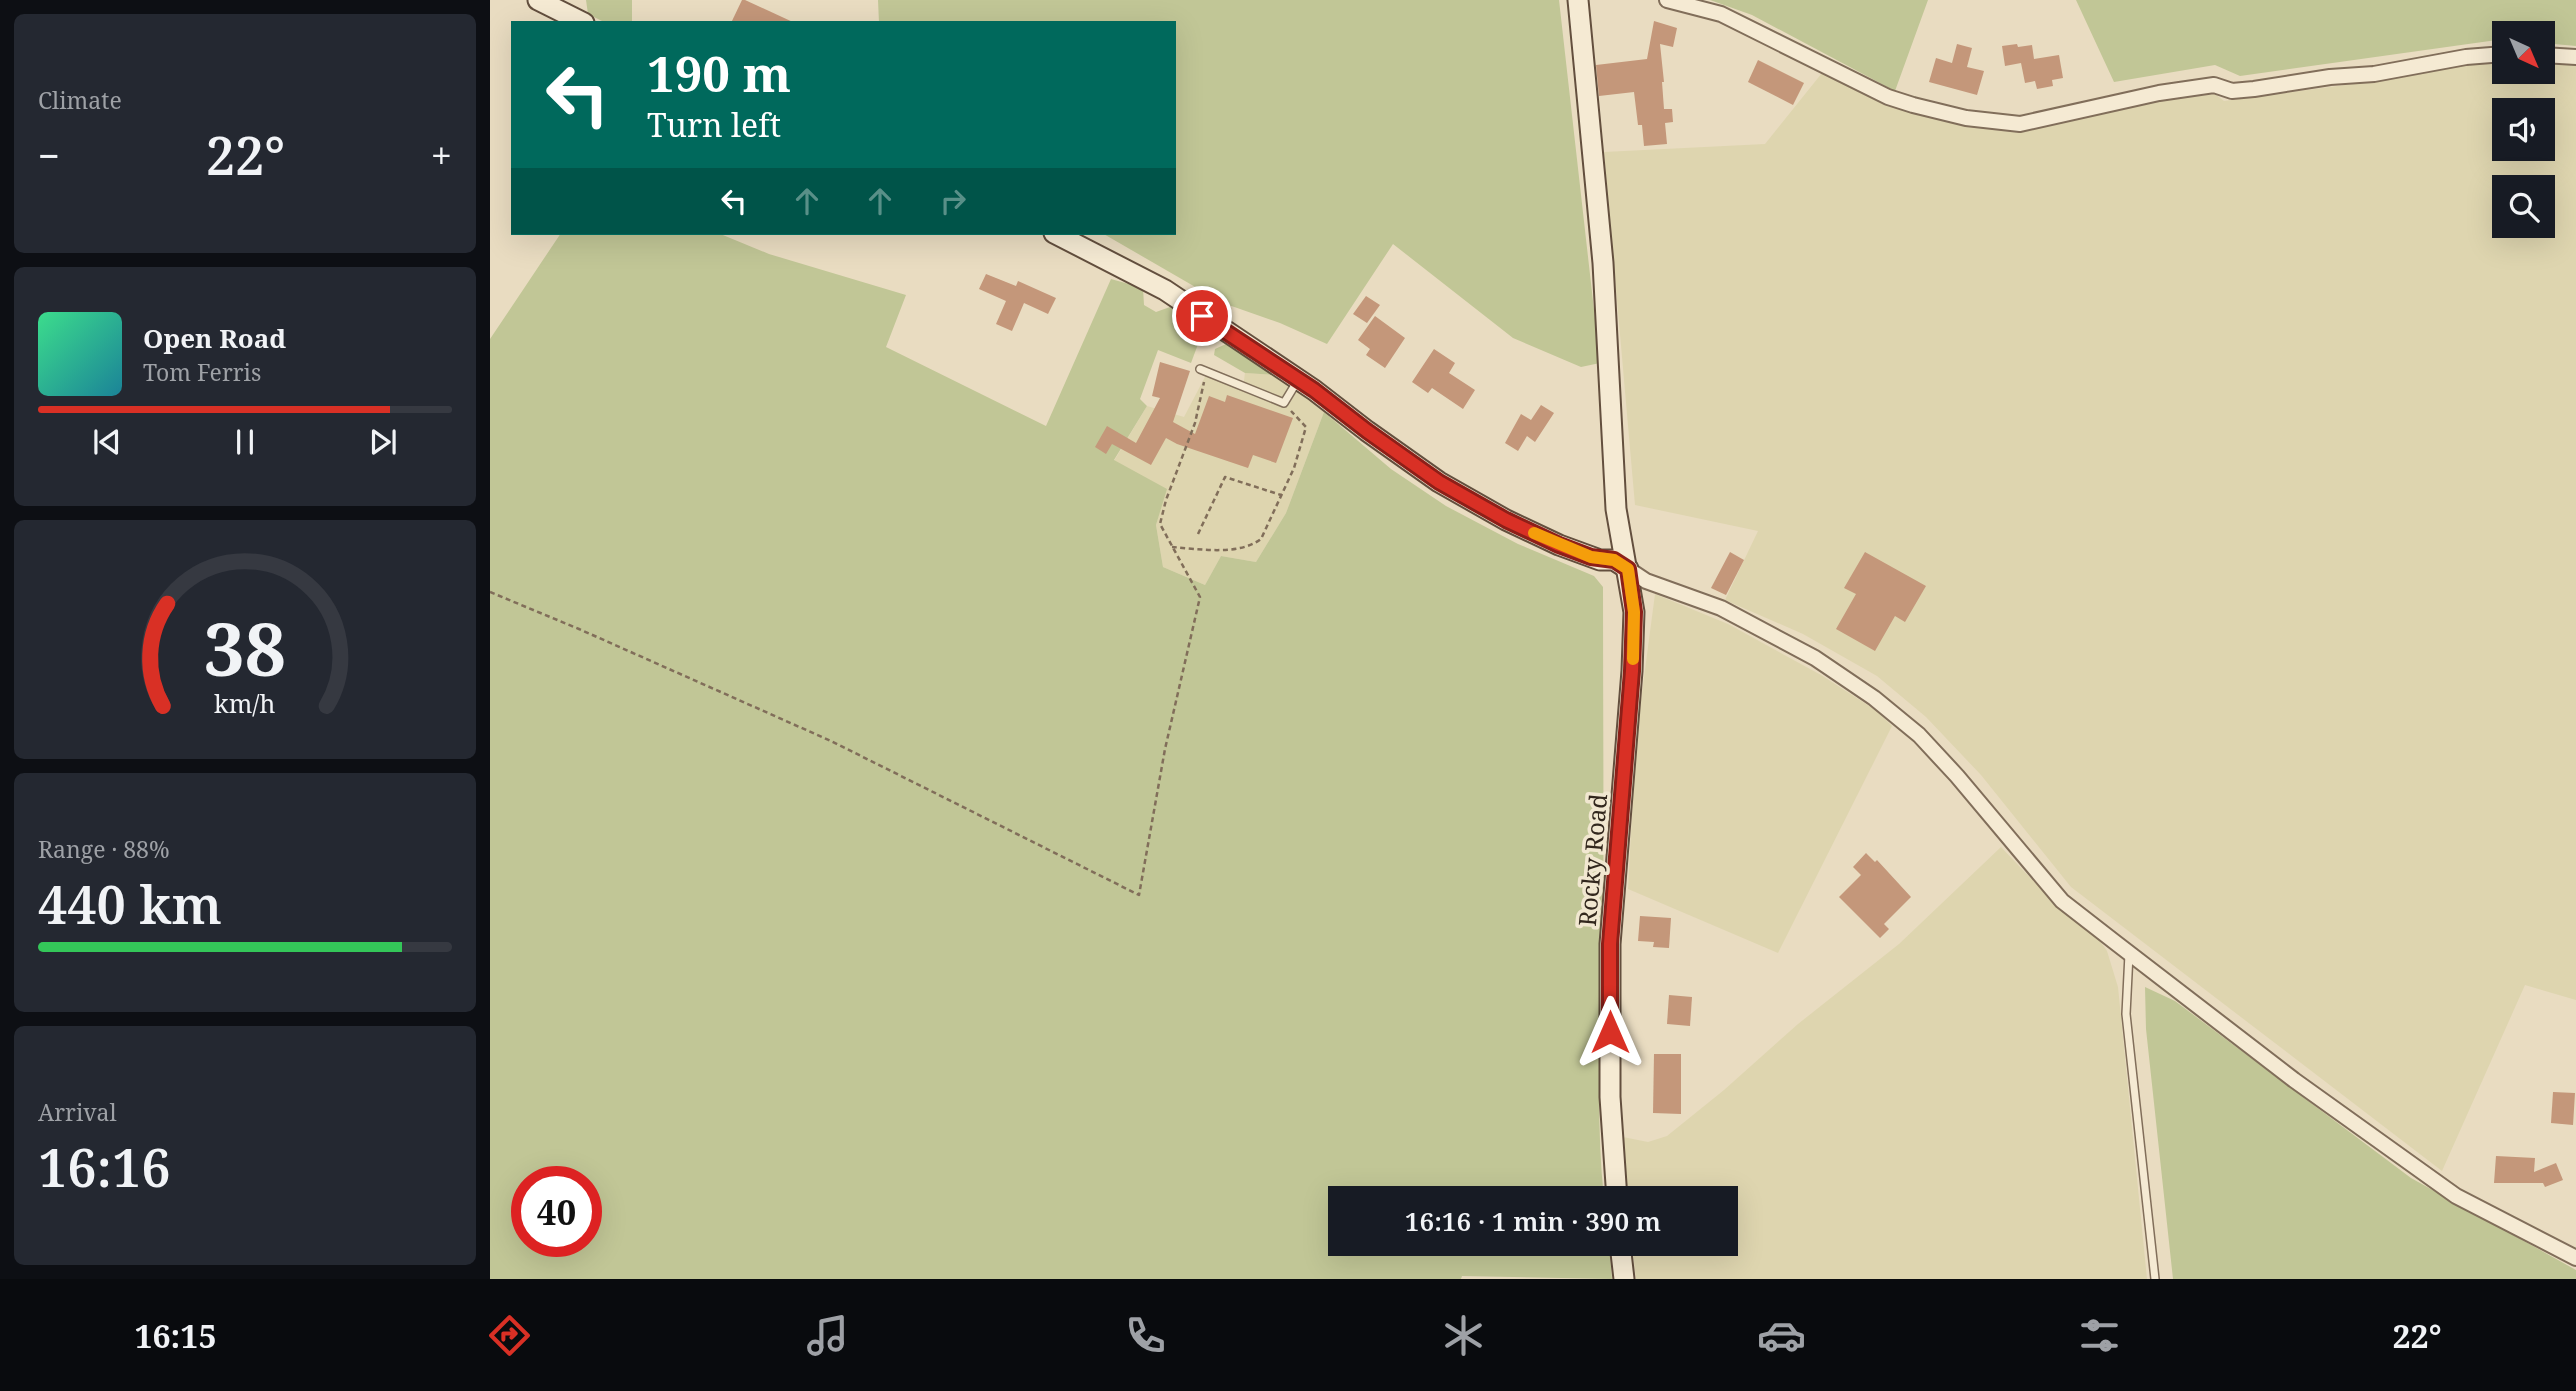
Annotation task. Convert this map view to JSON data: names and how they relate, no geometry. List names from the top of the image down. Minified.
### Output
{"streets":{"street":["Rocky Road"]},"north":"bottom right","page":{"tile":["Climate",["Range · 88%","440 km"],["Arrival","16:16"]],"turn":["190 m","Turn left"],"heat":["−","22°","+"],"song":["Open Road","Tom Ferris"],"limit":"40","trip":"16:16 · 1 min · 390 m","tabs":["16:15","22°"],"gauge":["38","km/h"]}}
